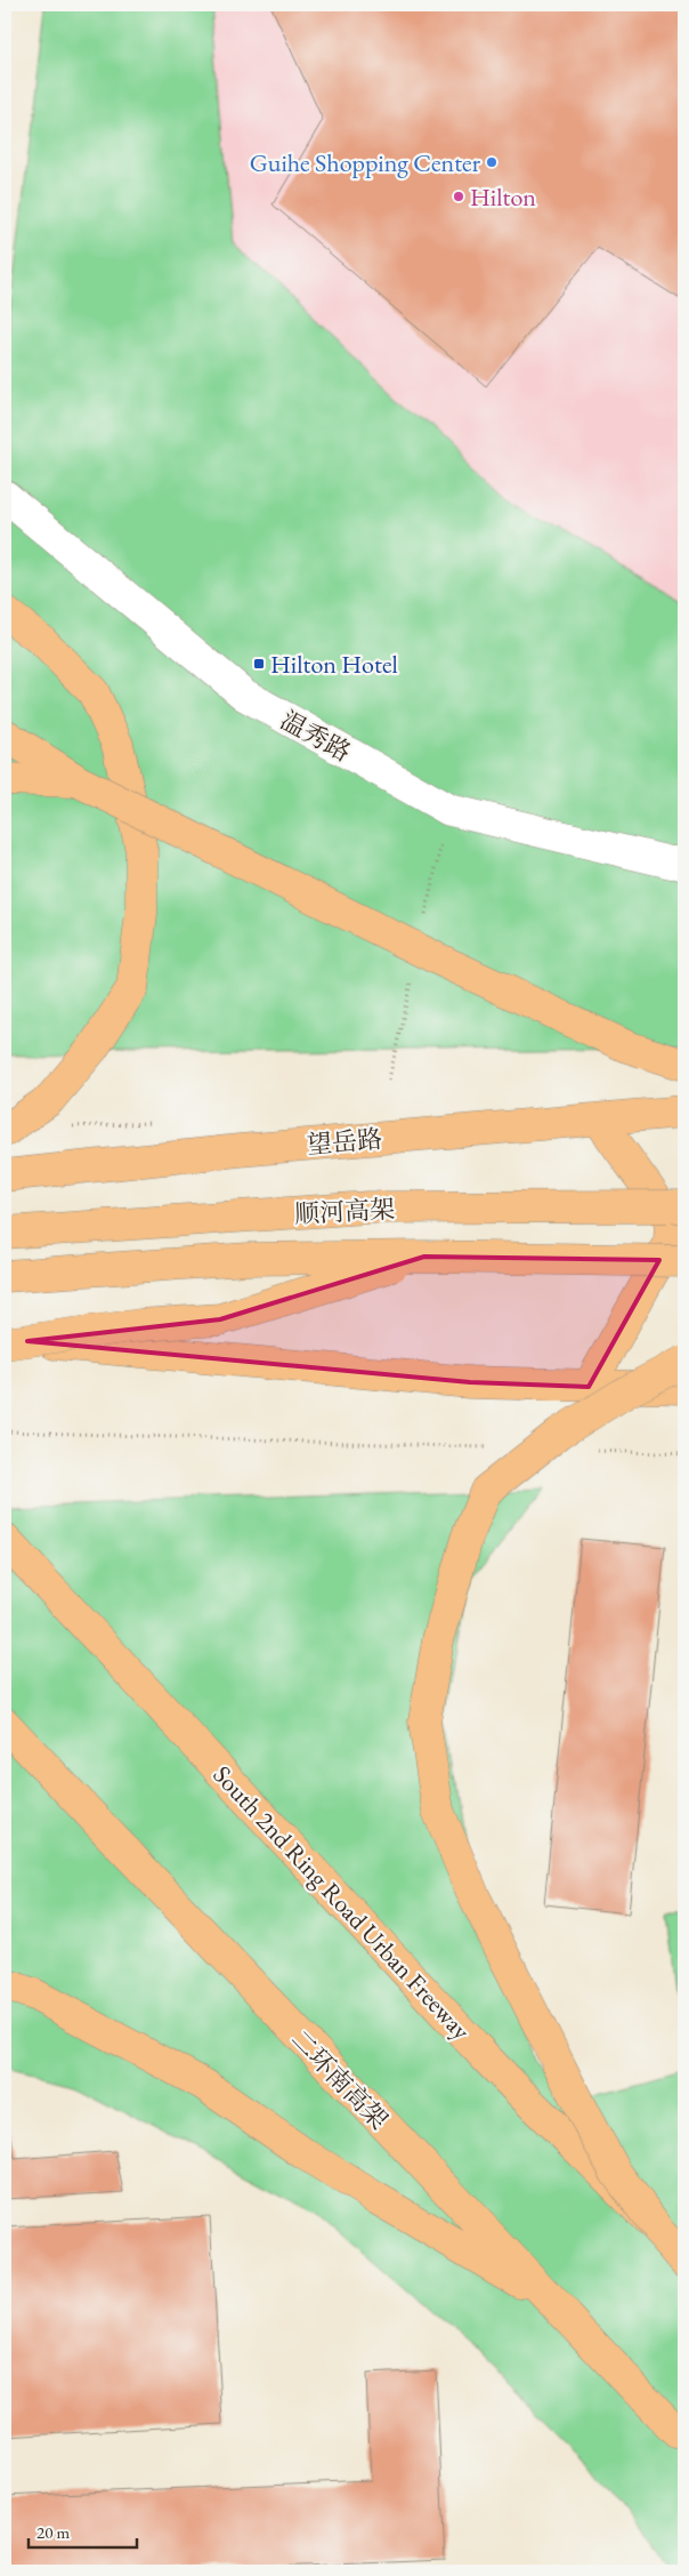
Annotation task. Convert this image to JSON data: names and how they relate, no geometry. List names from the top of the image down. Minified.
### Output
{"streets":{"main road":["望岳路","顺河高架","South 2nd Ring Road Urban Freeway","二环南高架"],"street":["温秀路"]},"places":{"other":["Guihe Shopping Center","Hilton"],"transit":["Hilton Hotel"]},"scale_bar":"20 m"}
